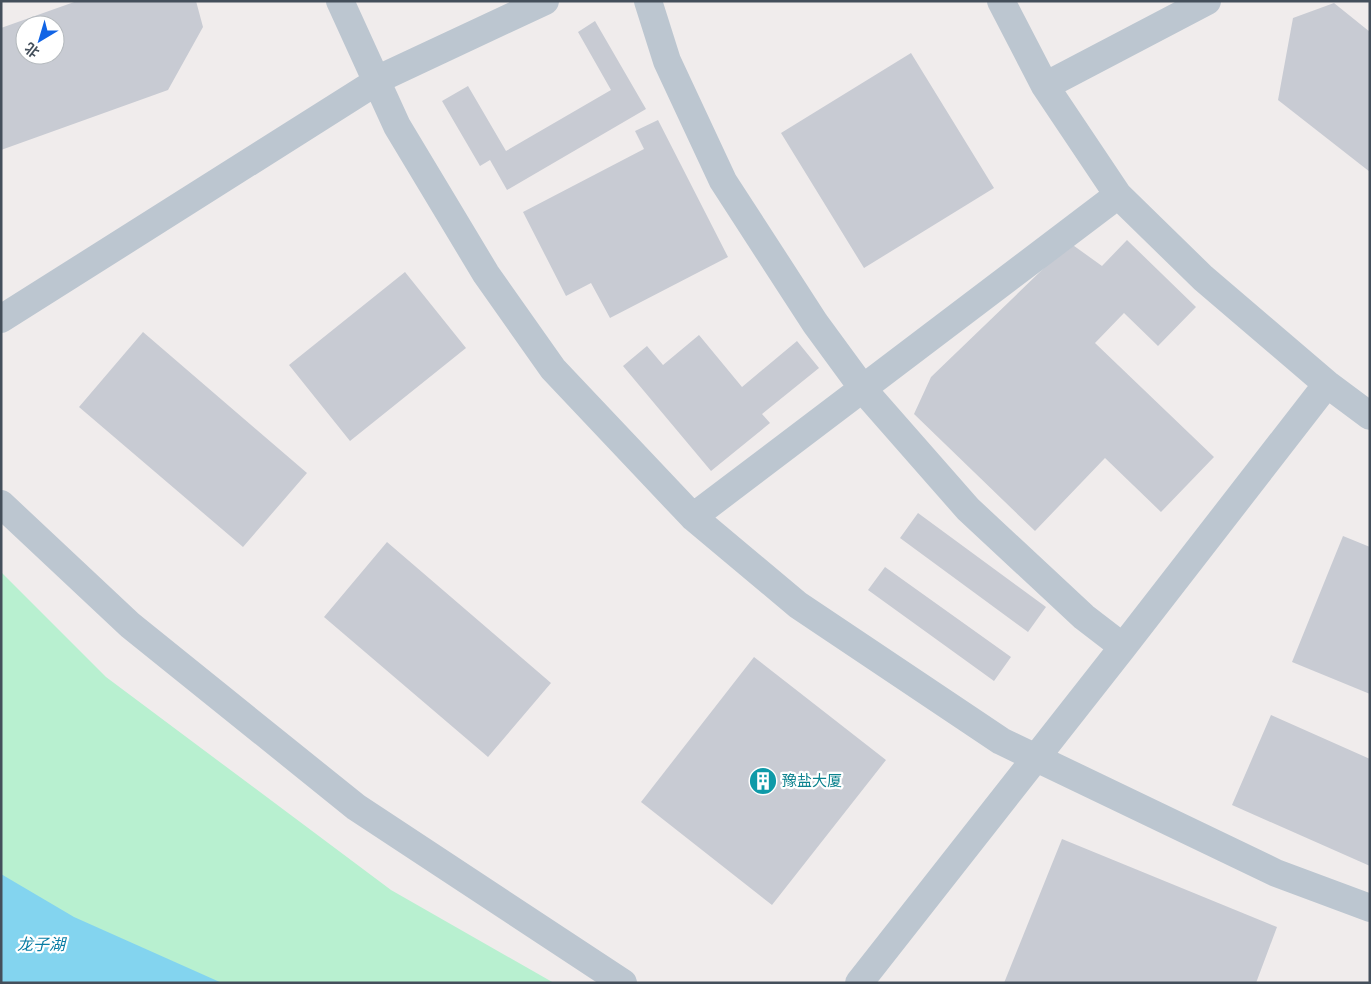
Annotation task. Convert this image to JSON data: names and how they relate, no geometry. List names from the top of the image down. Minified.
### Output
{"water":["龙子湖"],"places":{"building":["豫盐大厦"]},"north":"bottom left"}
